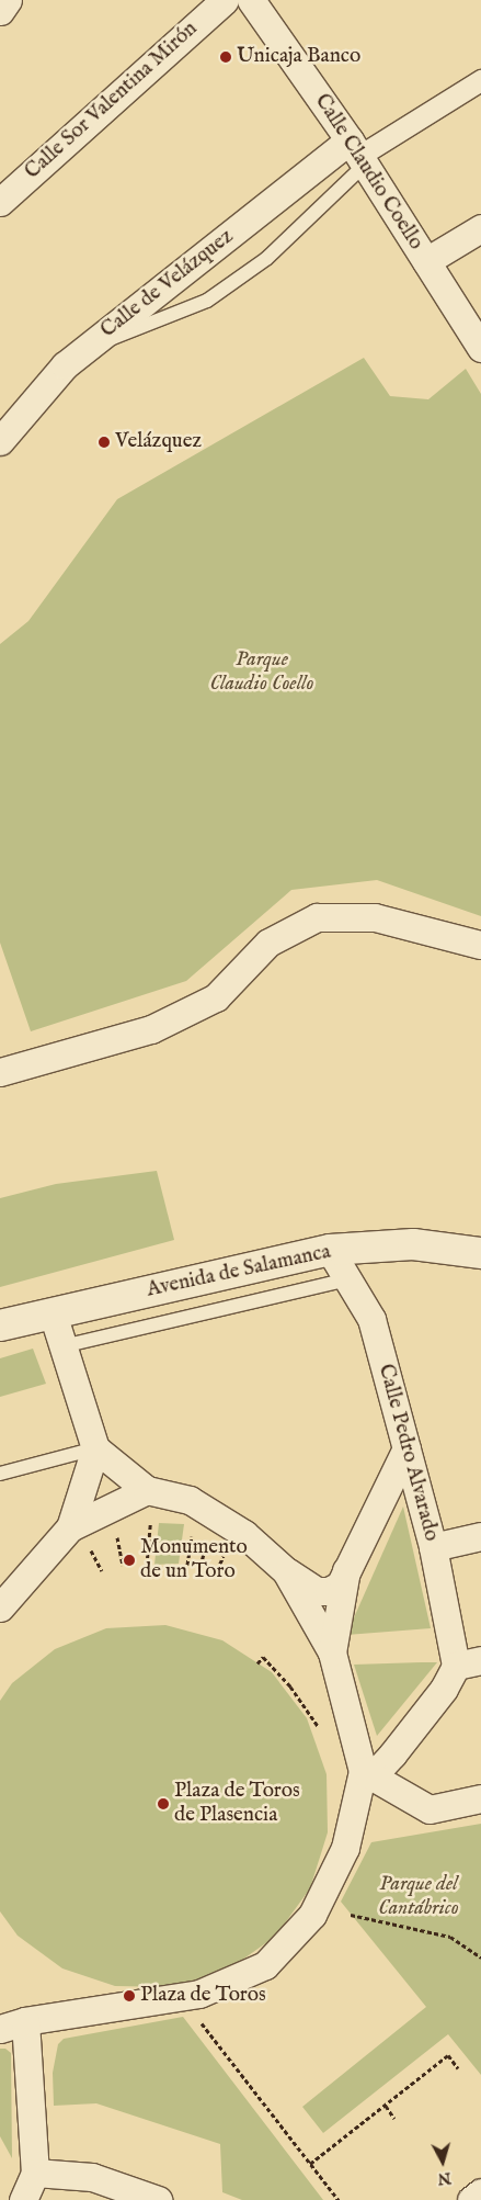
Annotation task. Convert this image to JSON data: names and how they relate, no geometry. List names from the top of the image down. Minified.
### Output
{"streets":{"main road":["Avenida de Salamanca"],"street":["Calle Sor Valentina Mirón","Calle Claudio Coello","Calle de Velázquez","Calle Pedro Alvarado"]},"crossings":[["Calle Claudio Coello","Calle de Velázquez"],["Avenida de Salamanca","Calle Pedro Alvarado"]],"parks":["Parque Claudio Coello","Parque del Cantábrico"],"places":["Unicaja Banco","Velázquez","Monumento de un Toro","Plaza de Toros de Plasencia","Plaza de Toros"],"north":"bottom"}
